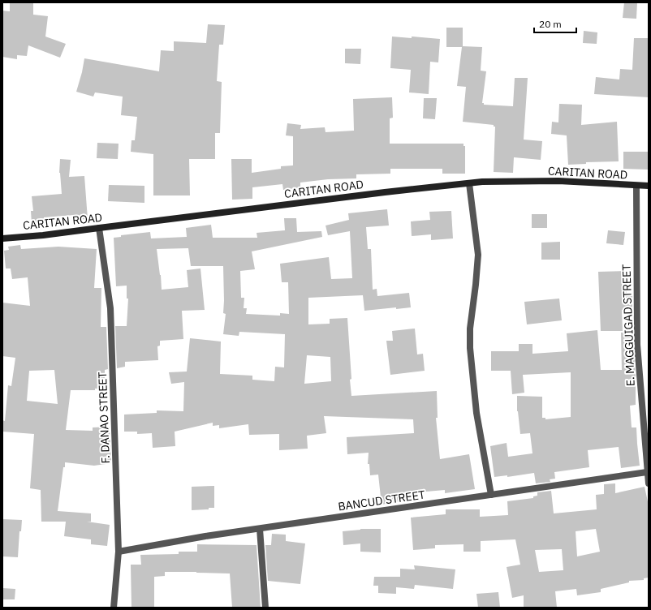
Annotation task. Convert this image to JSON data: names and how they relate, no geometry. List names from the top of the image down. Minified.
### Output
{"streets":{"main road":["CARITAN ROAD"],"street":["E. MAGGUIGAD STREET","F. DANAO STREET","BANCUD STREET"]},"crossings":[["CARITAN ROAD","E. MAGGUIGAD STREET"],["CARITAN ROAD","F. DANAO STREET"],["E. MAGGUIGAD STREET","BANCUD STREET"],["F. DANAO STREET","BANCUD STREET"]],"scale_bar":"20 m"}
